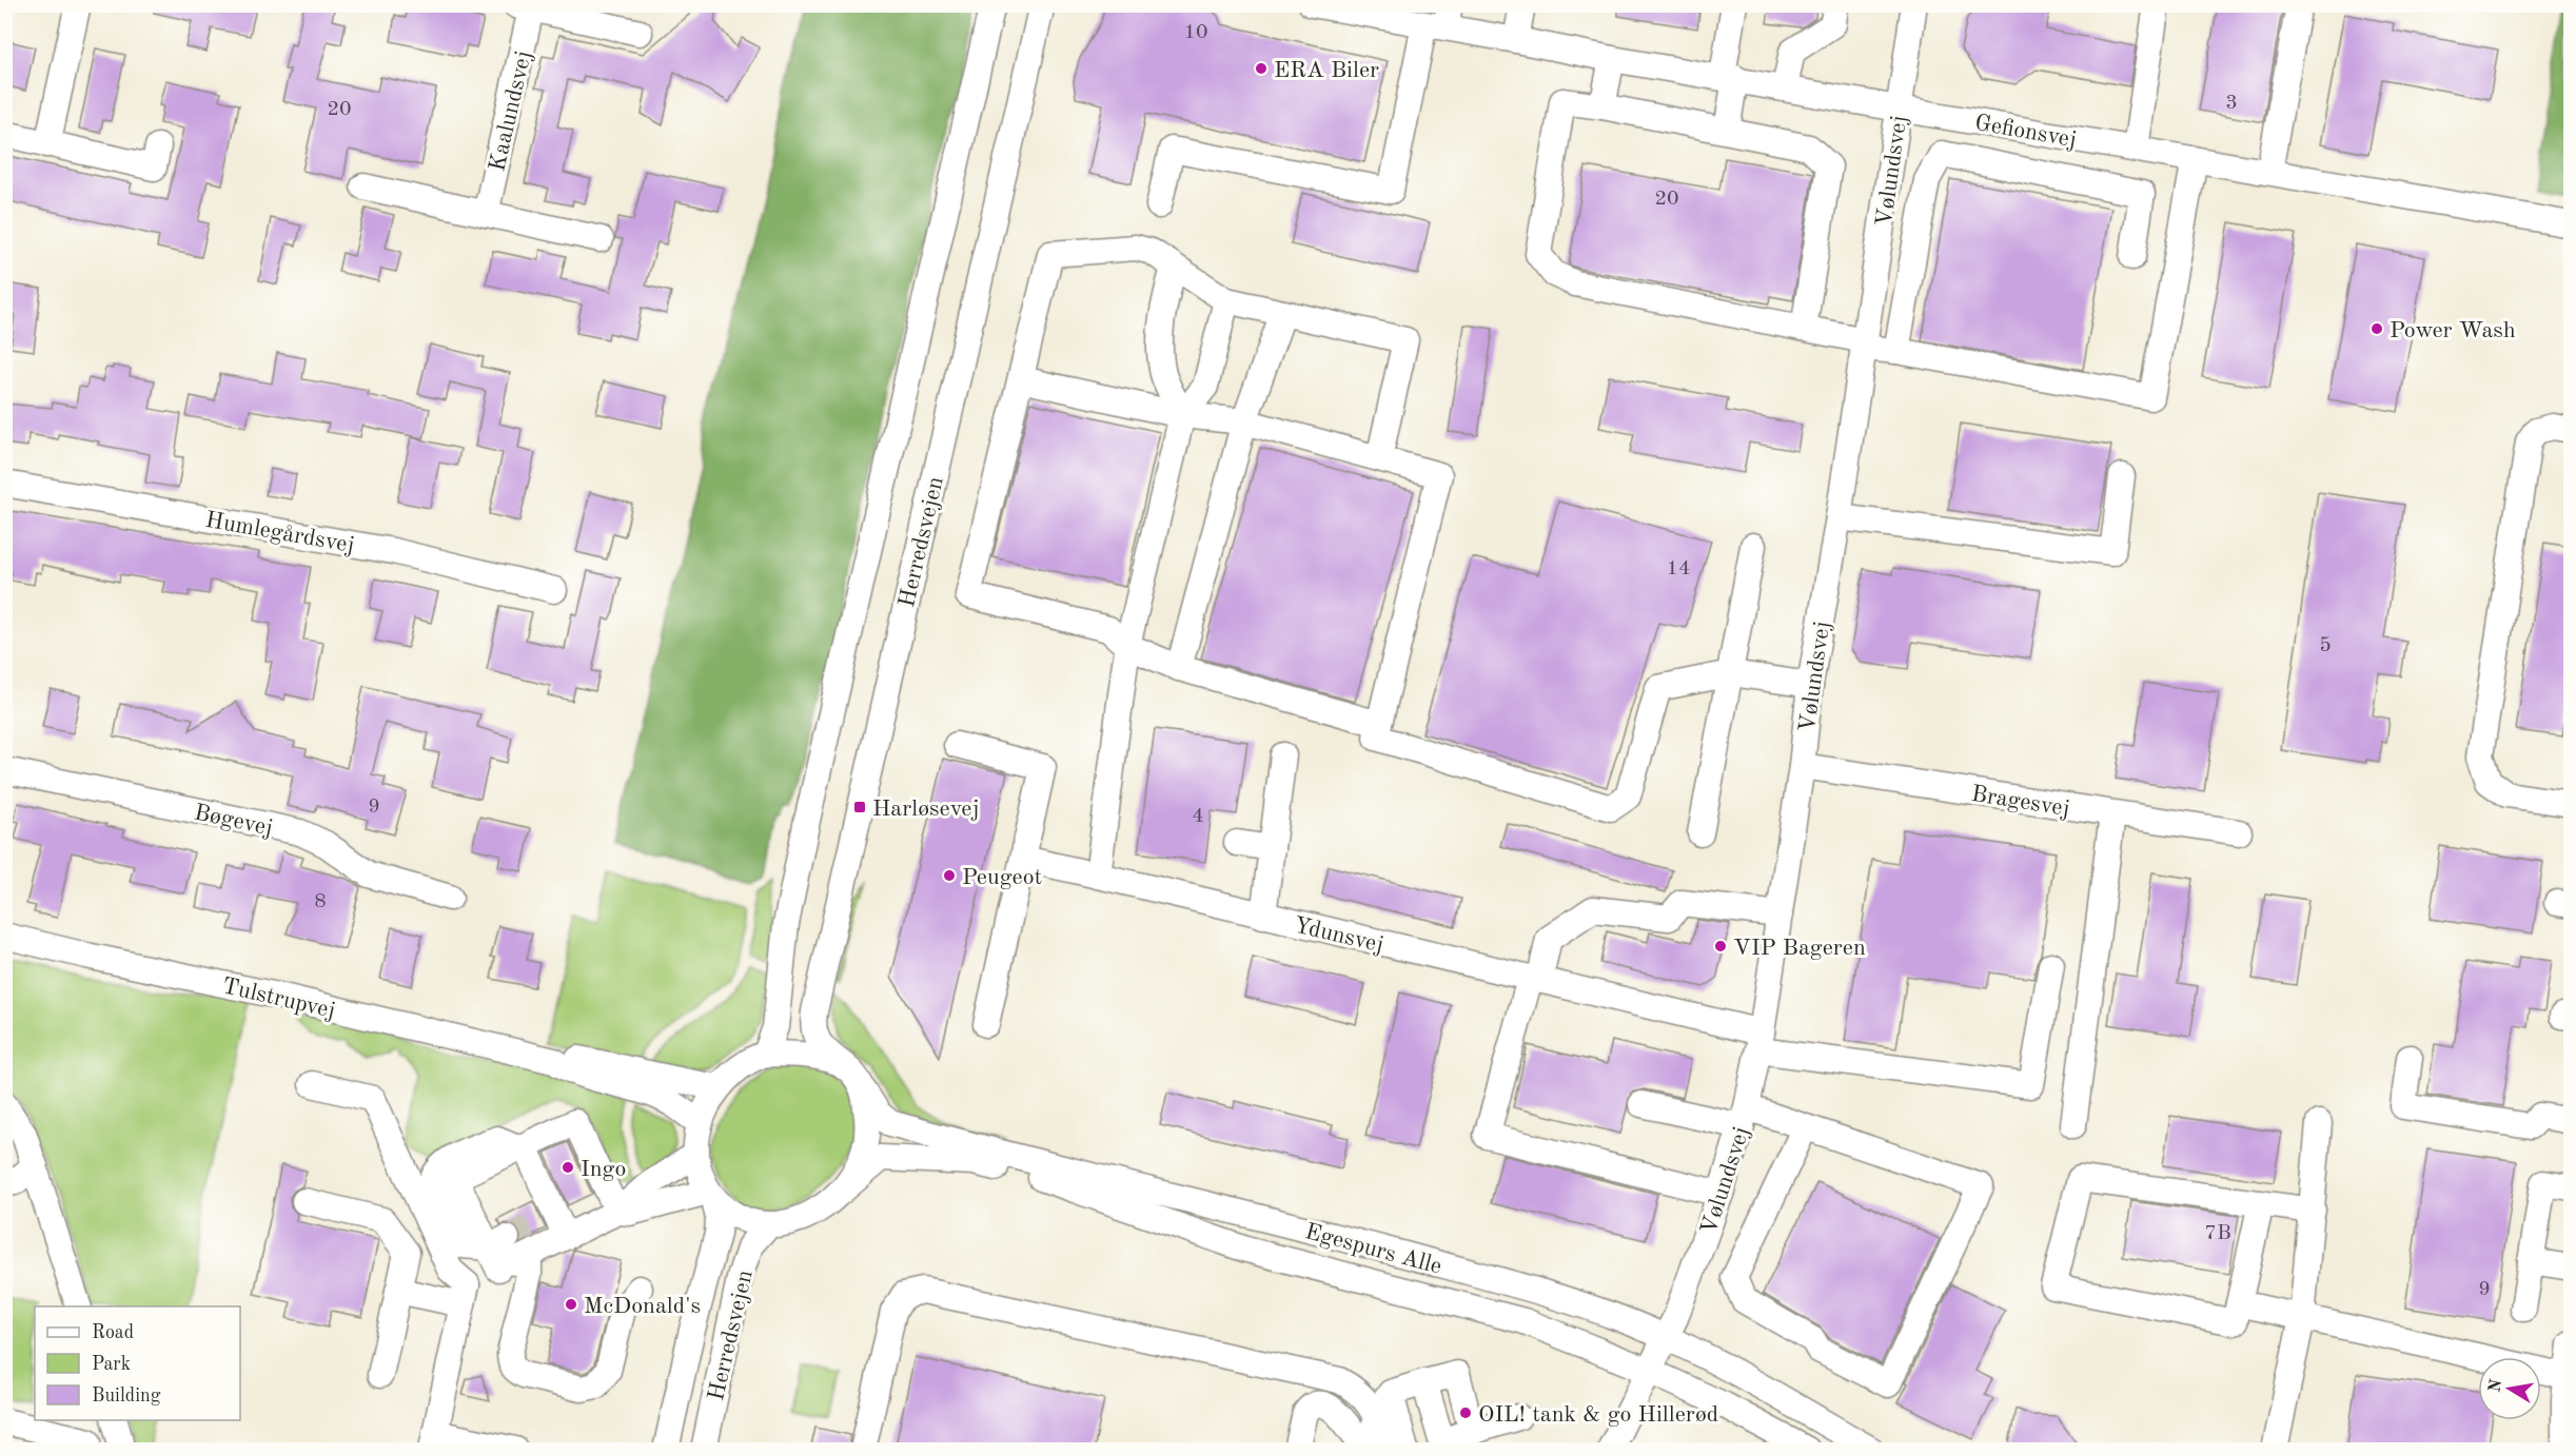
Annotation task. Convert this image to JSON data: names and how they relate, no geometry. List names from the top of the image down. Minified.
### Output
{"streets":{"street":["Kaalundsvej","Gefionsvej","Vølundsvej","Humlegårdsvej","Herredsvejen","Bragesvej","Bøgevej","Ydunsvej","Tulstrupvej","Egespurs Alle"]},"crossings":[["Gefionsvej","Vølundsvej"],["Vølundsvej","Bragesvej"],["Vølundsvej","Ydunsvej"],["Vølundsvej","Egespurs Alle"],["Herredsvejen","Tulstrupvej"],["Herredsvejen","Egespurs Alle"],["Tulstrupvej","Egespurs Alle"]],"places":{"other":["ERA Biler","Power Wash","Peugeot","VIP Bageren","Ingo","McDonald's","OIL! tank & go Hillerød"],"transit":["Harløsevej"]},"house_numbers":["10","3","20","20","14","5","9","4","8","7B","9"],"legend":["Road","Park","Building"],"north":"left"}
